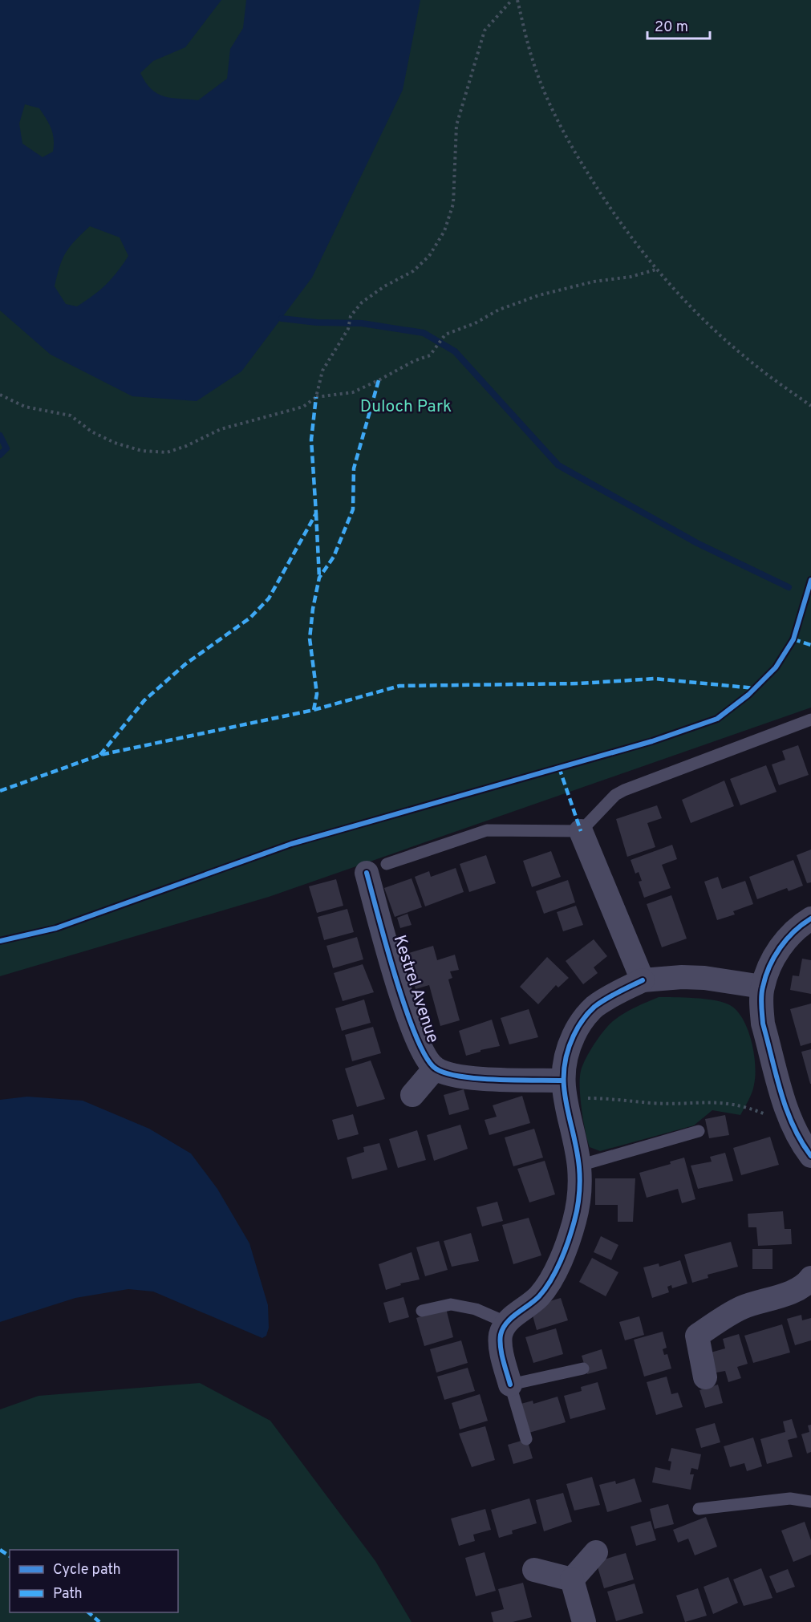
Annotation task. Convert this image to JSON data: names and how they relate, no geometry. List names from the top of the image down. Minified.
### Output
{"streets":{"street":["Kestrel Avenue"]},"parks":["Duloch Park"],"legend":["Cycle path","Path"],"scale_bar":"20 m"}
